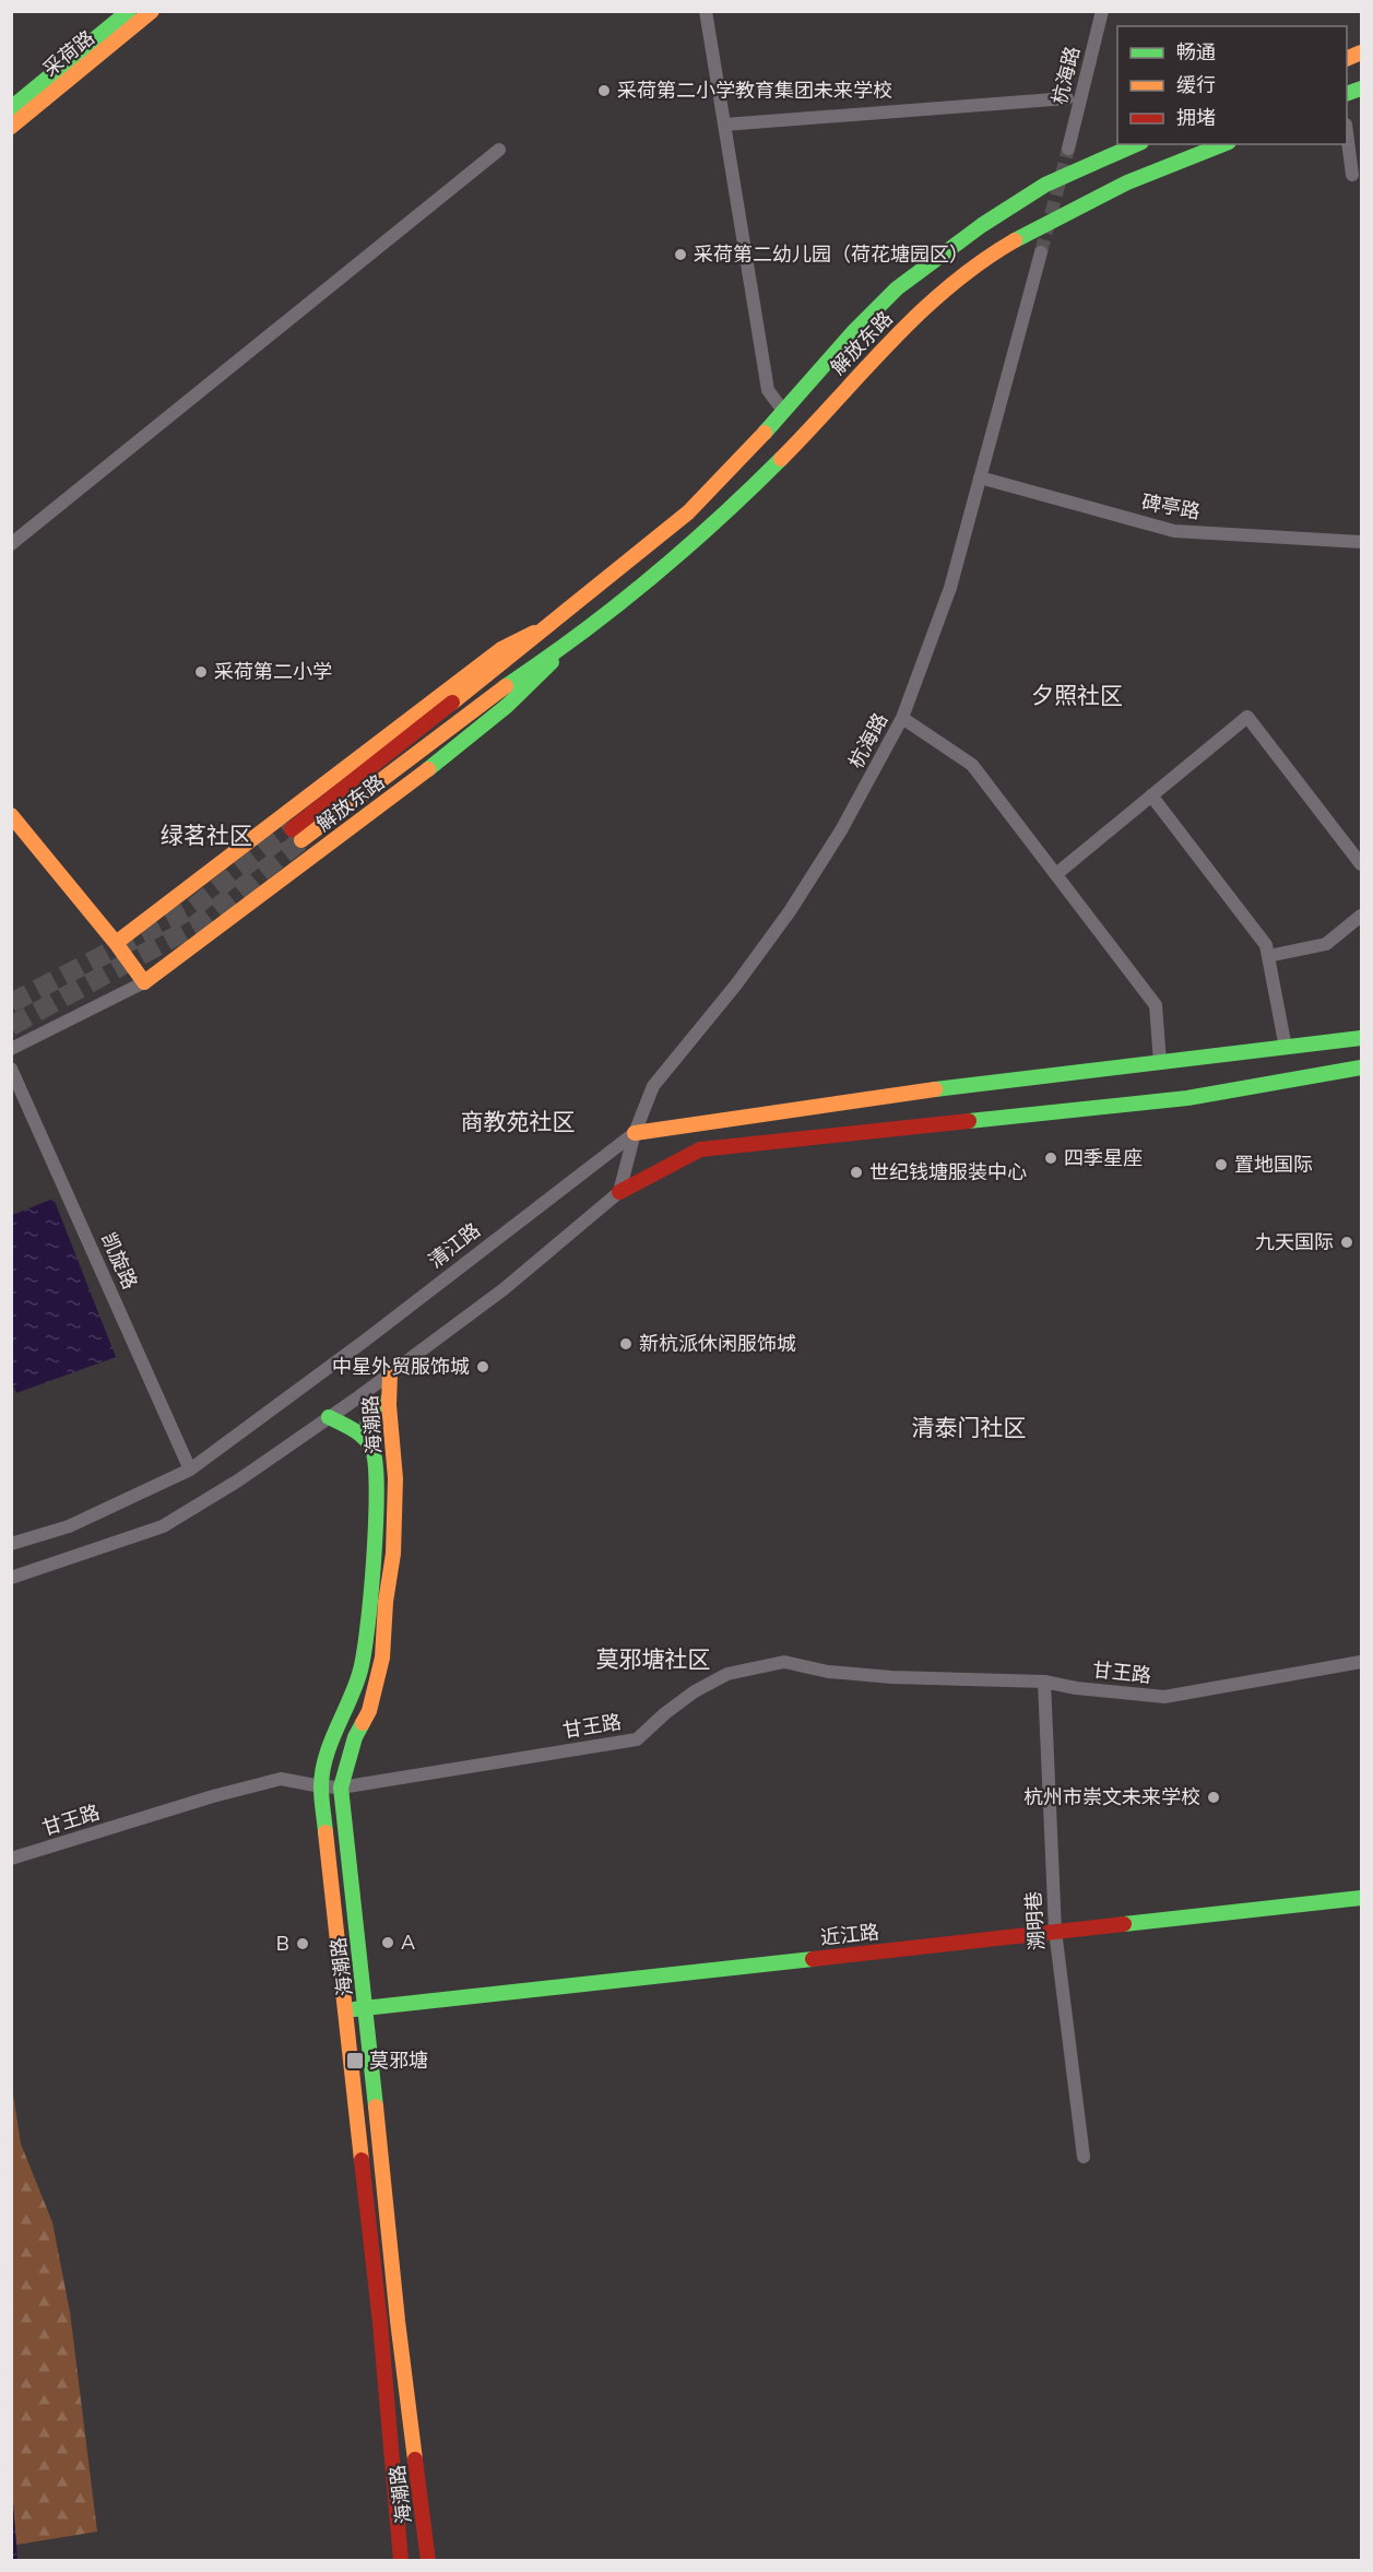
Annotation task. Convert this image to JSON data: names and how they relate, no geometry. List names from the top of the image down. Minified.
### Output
{"streets":{"main road":["采荷路","解放东路","清江路","海潮路","近江路"],"street":["杭海路","碑亭路","凯旋路","甘王路","溯明巷"]},"crossings":[["杭海路","碑亭路"],["杭海路","清江路"],["清江路","凯旋路"],["海潮路","甘王路"],["海潮路","近江路"],["甘王路","溯明巷"],["溯明巷","近江路"]],"districts":["夕照社区","绿茗社区","商教苑社区","清泰门社区","莫邪塘社区"],"places":{"other":["采荷第二小学教育集团未来学校","采荷第二幼儿园（荷花塘园区）","采荷第二小学","四季星座","置地国际","世纪钱塘服装中心","九天国际","新杭派休闲服饰城","中星外贸服饰城","杭州市崇文未来学校","A","B"],"transit":["莫邪塘"]},"legend":["畅通","缓行","拥堵"]}
